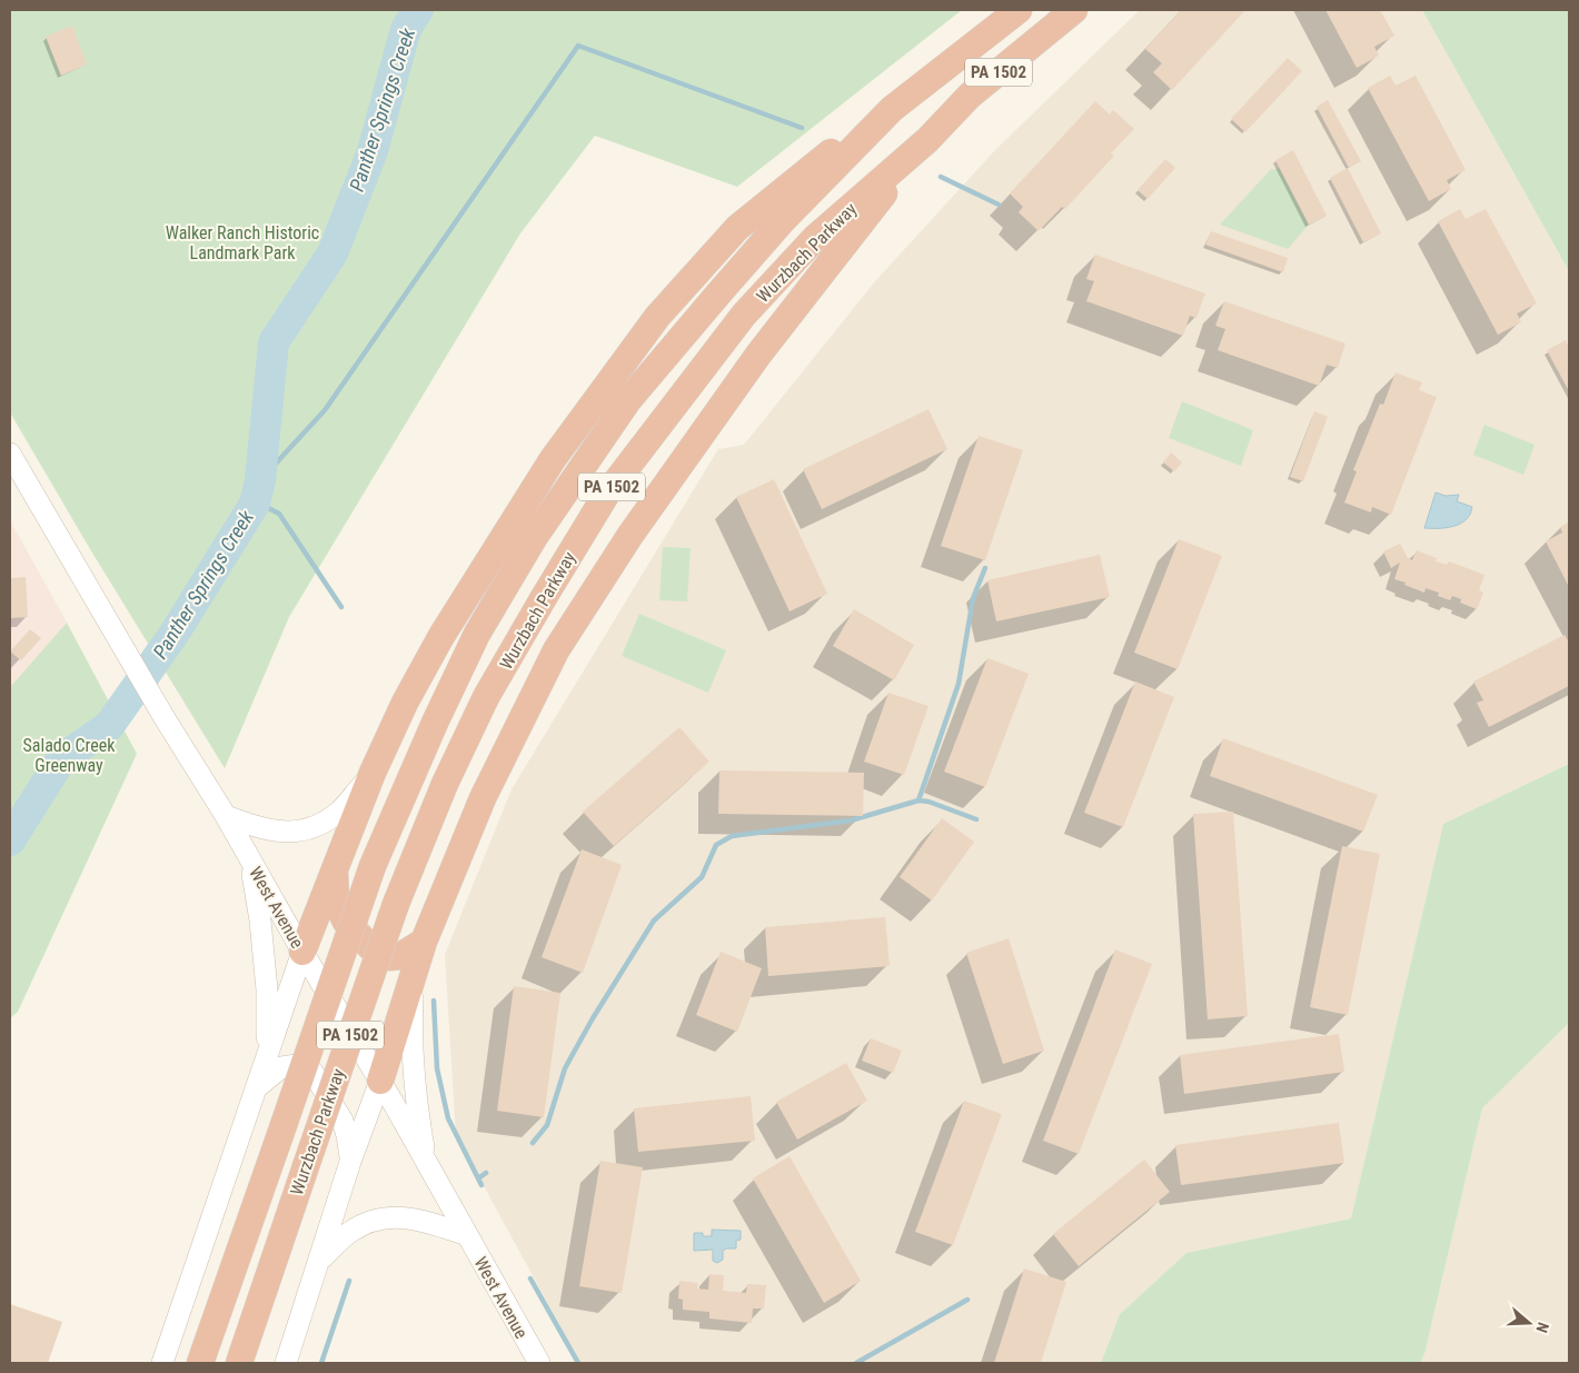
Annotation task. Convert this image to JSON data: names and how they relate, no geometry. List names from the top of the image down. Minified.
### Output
{"streets":{"highway":["PA 1502","Wurzbach Parkway"],"main road":["West Avenue"]},"water":["Panther Springs Creek"],"parks":["Walker Ranch Historic Landmark Park","Salado Creek Greenway"],"north":"right"}
